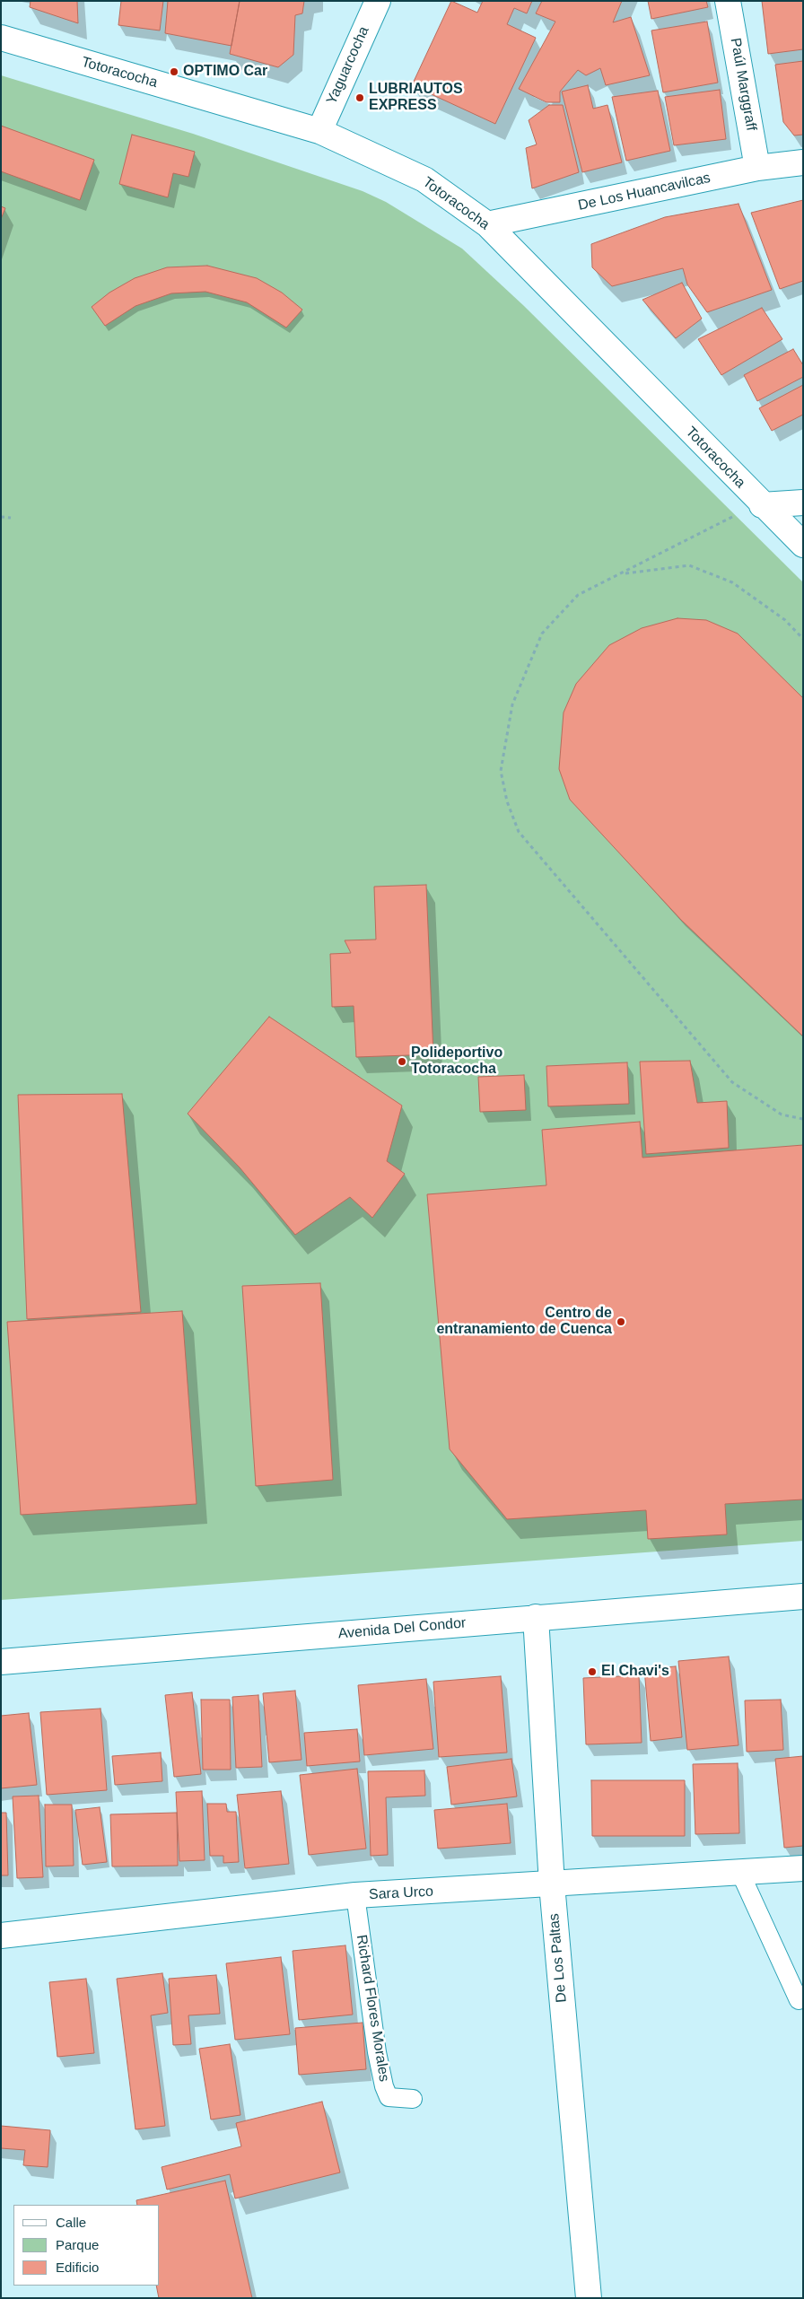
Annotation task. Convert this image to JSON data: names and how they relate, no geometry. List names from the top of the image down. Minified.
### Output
{"streets":{"street":["Yaguarcocha","Totoracocha","Paúl Marggraff","De Los Huancavilcas","Avenida Del Condor","Sara Urco","De Los Paltas"],"lane":["Richard Flores Morales"]},"crossings":[["Yaguarcocha","Totoracocha"],["Totoracocha","De Los Huancavilcas"],["Paúl Marggraff","De Los Huancavilcas"],["Avenida Del Condor","De Los Paltas"],["Sara Urco","De Los Paltas"],["Sara Urco","Richard Flores Morales"]],"places":["OPTIMO Car","LUBRIAUTOS EXPRESS","Polideportivo Totoracocha","Centro de entranamiento de Cuenca","El Chavi's"],"legend":["Calle","Parque","Edificio"]}
